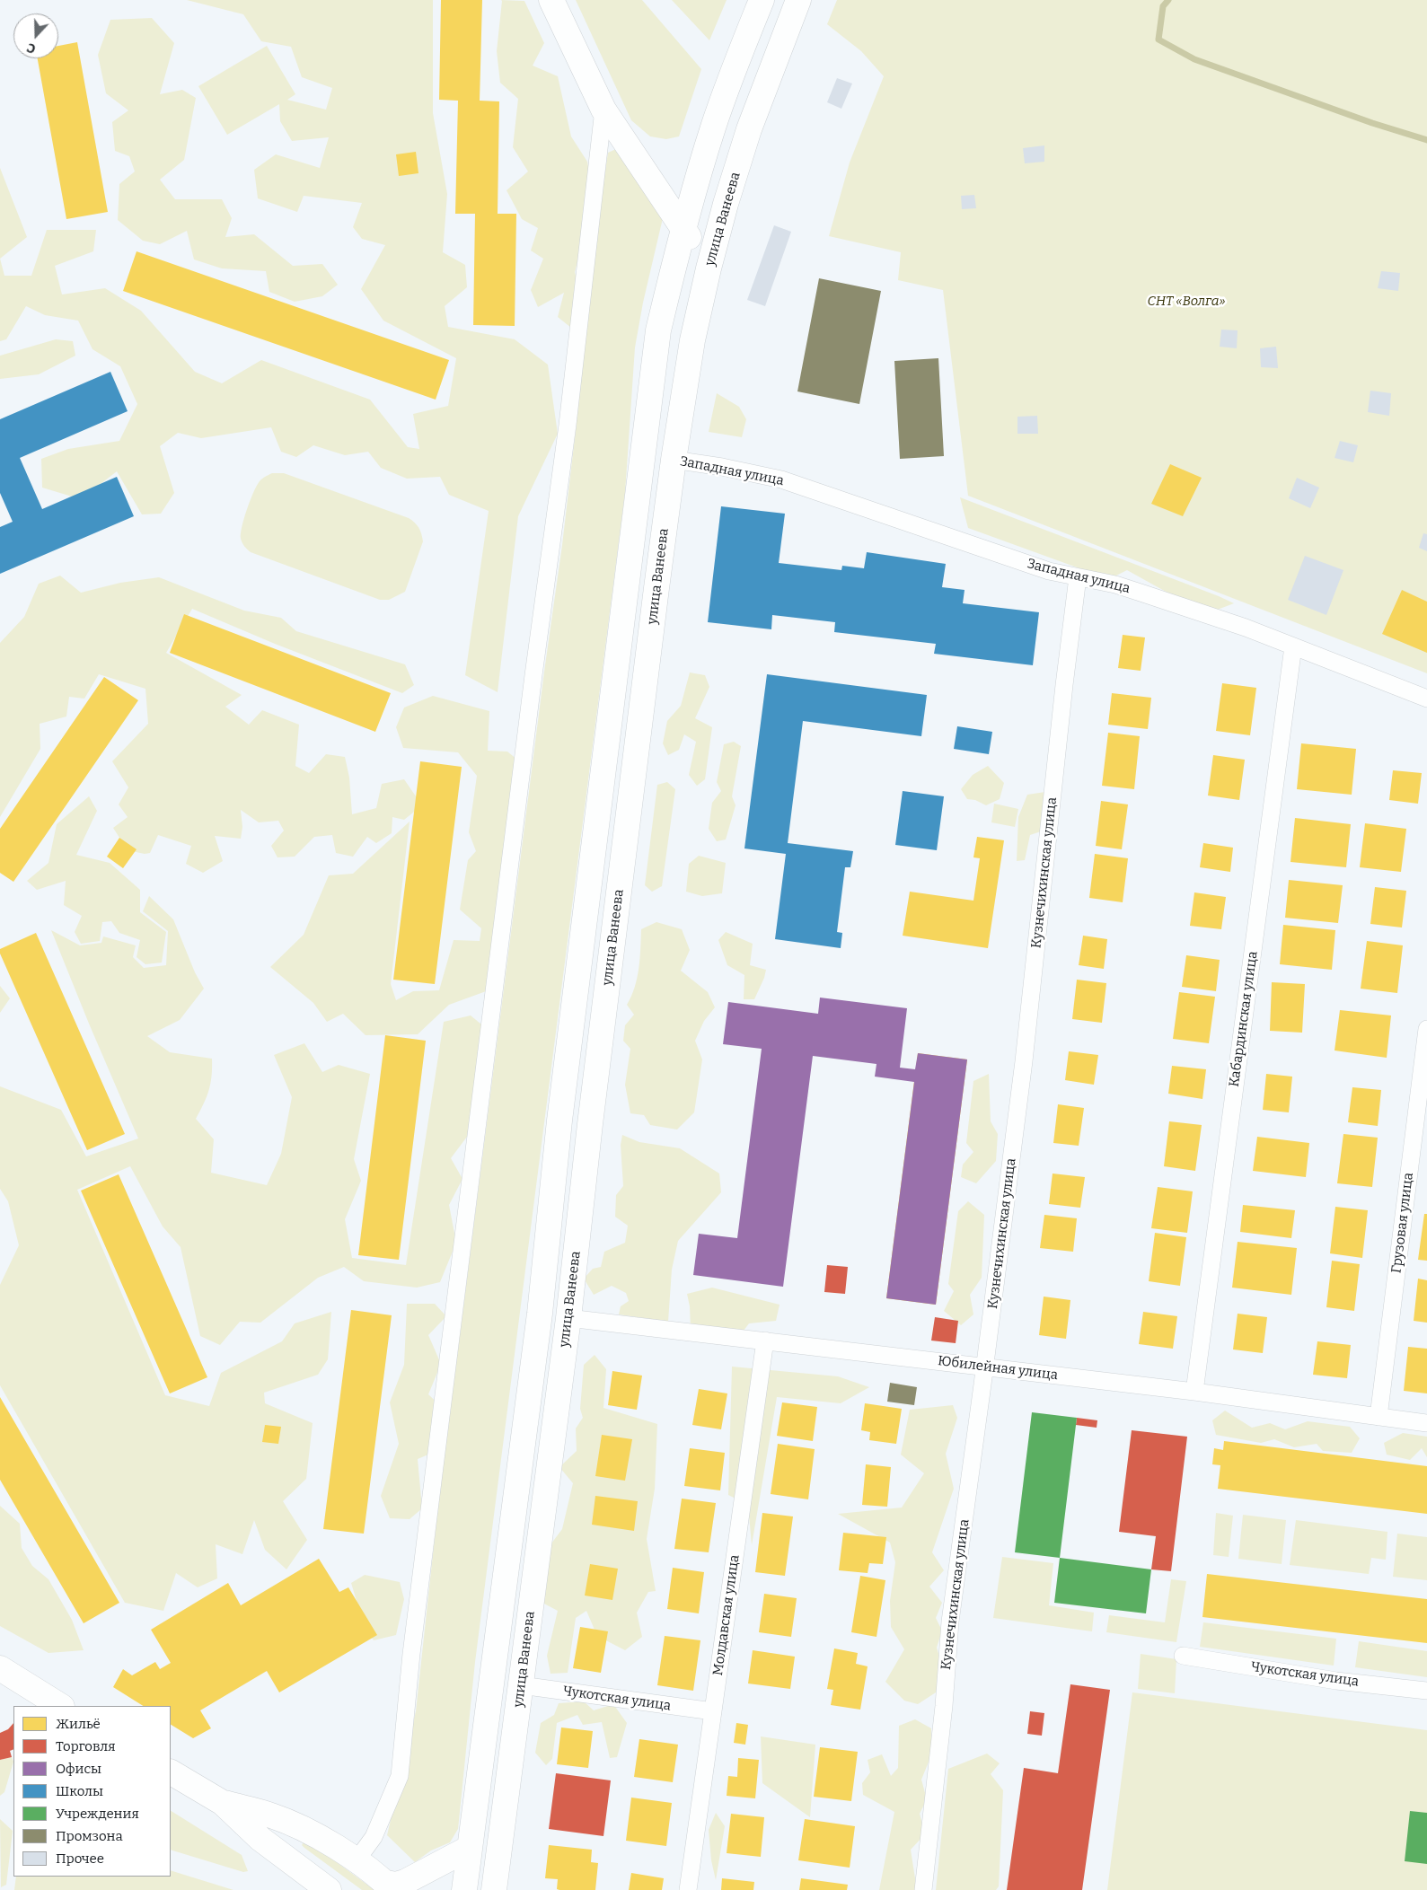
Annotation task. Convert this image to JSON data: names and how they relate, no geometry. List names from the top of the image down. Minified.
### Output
{"streets":{"main road":["улица Ванеева"],"street":["Западная улица","Кузнечихинская улица","Кабардинская улица","Грузовая улица","Юбилейная улица","Молдавская улица","Чукотская улица"]},"crossings":[["улица Ванеева","Западная улица"],["улица Ванеева","Юбилейная улица"],["улица Ванеева","Чукотская улица"],["Западная улица","Кузнечихинская улица"],["Западная улица","Кабардинская улица"],["Кузнечихинская улица","Юбилейная улица"],["Кабардинская улица","Юбилейная улица"],["Грузовая улица","Юбилейная улица"],["Юбилейная улица","Молдавская улица"],["Молдавская улица","Чукотская улица"]],"parks":["СНТ «Волга»"],"legend":["Жильё","Торговля","Офисы","Школы","Учреждения","Промзона","Прочее"],"north":"bottom"}
